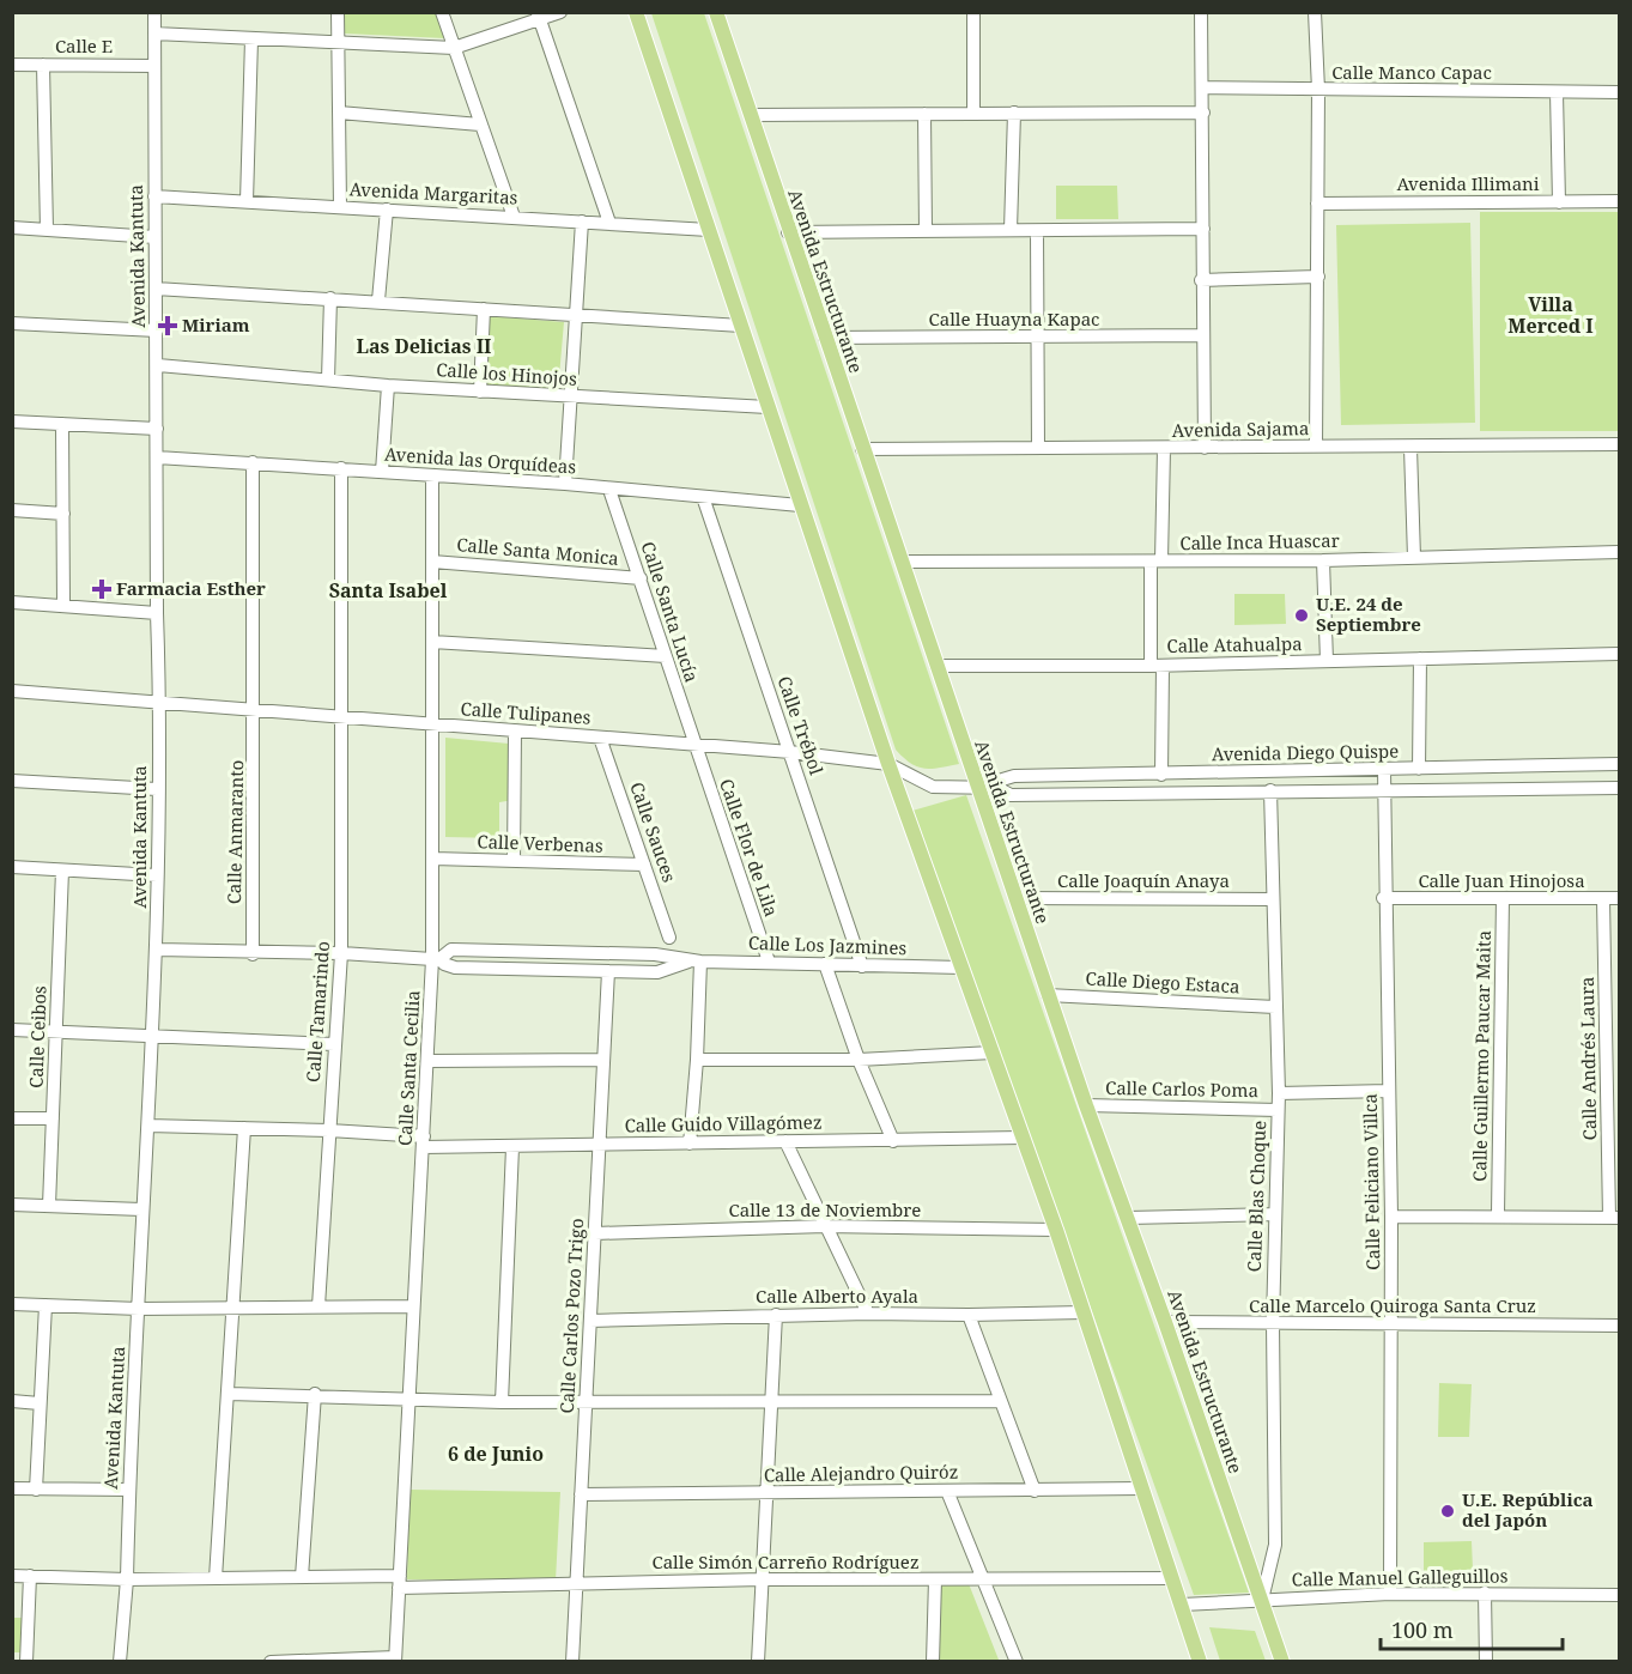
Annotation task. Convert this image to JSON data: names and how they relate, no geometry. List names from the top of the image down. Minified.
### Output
{"streets":{"main road":["Avenida Estructurante"],"street":["Calle E","Calle Manco Capac","Avenida Illimani","Avenida Margaritas","Avenida Kantuta","Calle Huayna Kapac","Calle los Hinojos","Avenida Sajama","Avenida las Orquídeas","Calle Inca Huascar","Calle Santa Monica","Calle Santa Lucía","Calle Atahualpa","Calle Tulipanes","Calle Trébol","Avenida Diego Quispe","Calle Anmaranto","Calle Sauces","Calle Verbenas","Calle Flor de Lila","Calle Joaquín Anaya","Calle Juan Hinojosa","Calle Los Jazmines","Calle Diego Estaca","Calle Tamarindo","Calle Ceibos","Calle Guillermo Paucar Maita","Calle Andrés Laura","Calle Santa Cecilia","Calle Carlos Poma","Calle Guido Villagómez","Calle Feliciano Villca","Calle Blas Choque","Calle 13 de Noviembre","Calle Alberto Ayala","Calle Marcelo Quiroga Santa Cruz","Calle Carlos Pozo Trigo","Calle Alejandro Quiróz","Calle Simón Carreño Rodríguez","Calle Manuel Galleguillos"]},"crossings":[["Calle E","Avenida Kantuta"],["Avenida Margaritas","Avenida Kantuta"],["Avenida Kantuta","Calle los Hinojos"],["Avenida Kantuta","Avenida las Orquídeas"],["Avenida Kantuta","Calle Tulipanes"],["Avenida Kantuta","Calle Los Jazmines"],["Avenida Kantuta","Calle Guido Villagómez"],["Avenida Kantuta","Calle Simón Carreño Rodríguez"],["Avenida Estructurante","Calle Huayna Kapac"],["Avenida Estructurante","Avenida Sajama"],["Avenida Estructurante","Calle Inca Huascar"],["Avenida Estructurante","Calle Atahualpa"],["Avenida Estructurante","Avenida Diego Quispe"],["Avenida Estructurante","Calle Joaquín Anaya"],["Avenida Estructurante","Calle Diego Estaca"],["Avenida Estructurante","Calle Carlos Poma"],["Avenida Estructurante","Calle Blas Choque"],["Avenida Estructurante","Calle Marcelo Quiroga Santa Cruz"],["Avenida Estructurante","Calle Manuel Galleguillos"],["Avenida las Orquídeas","Calle Santa Lucía"],["Avenida las Orquídeas","Calle Trébol"],["Avenida las Orquídeas","Calle Anmaranto"],["Avenida las Orquídeas","Calle Tamarindo"],["Avenida las Orquídeas","Calle Santa Cecilia"],["Calle Santa Monica","Calle Santa Lucía"],["Calle Santa Monica","Calle Santa Cecilia"],["Calle Santa Lucía","Calle Tulipanes"],["Calle Santa Lucía","Calle Flor de Lila"],["Calle Tulipanes","Calle Trébol"],["Calle Tulipanes","Avenida Diego Quispe"],["Calle Tulipanes","Calle Anmaranto"],["Calle Tulipanes","Calle Sauces"],["Calle Tulipanes","Calle Flor de Lila"],["Calle Tulipanes","Calle Tamarindo"],["Calle Tulipanes","Calle Santa Cecilia"],["Calle Trébol","Calle Los Jazmines"],["Avenida Diego Quispe","Calle Feliciano Villca"],["Avenida Diego Quispe","Calle Blas Choque"],["Calle Anmaranto","Calle Los Jazmines"],["Calle Sauces","Calle Verbenas"],["Calle Verbenas","Calle Santa Cecilia"],["Calle Flor de Lila","Calle Los Jazmines"],["Calle Joaquín Anaya","Calle Blas Choque"],["Calle Juan Hinojosa","Calle Guillermo Paucar Maita"],["Calle Juan Hinojosa","Calle Andrés Laura"],["Calle Juan Hinojosa","Calle Feliciano Villca"],["Calle Los Jazmines","Calle Tamarindo"],["Calle Los Jazmines","Calle Santa Cecilia"],["Calle Los Jazmines","Calle Carlos Pozo Trigo"],["Calle Diego Estaca","Calle Blas Choque"],["Calle Tamarindo","Calle Guido Villagómez"],["Calle Santa Cecilia","Calle Guido Villagómez"],["Calle Santa Cecilia","Calle Simón Carreño Rodríguez"],["Calle Carlos Poma","Calle Blas Choque"],["Calle Guido Villagómez","Calle Carlos Pozo Trigo"],["Calle Feliciano Villca","Calle Marcelo Quiroga Santa Cruz"],["Calle Feliciano Villca","Calle Manuel Galleguillos"],["Calle Blas Choque","Calle Marcelo Quiroga Santa Cruz"],["Calle Blas Choque","Calle Manuel Galleguillos"],["Calle 13 de Noviembre","Calle Carlos Pozo Trigo"],["Calle Alberto Ayala","Calle Carlos Pozo Trigo"],["Calle Carlos Pozo Trigo","Calle Alejandro Quiróz"],["Calle Carlos Pozo Trigo","Calle Simón Carreño Rodríguez"]],"districts":["Villa Merced I","Las Delicias II","Santa Isabel","6 de Junio"],"places":{"health":["Miriam","Farmacia Esther"],"other":["U.E. 24 de Septiembre","U.E. República del Japón"]},"scale_bar":"100 m"}
